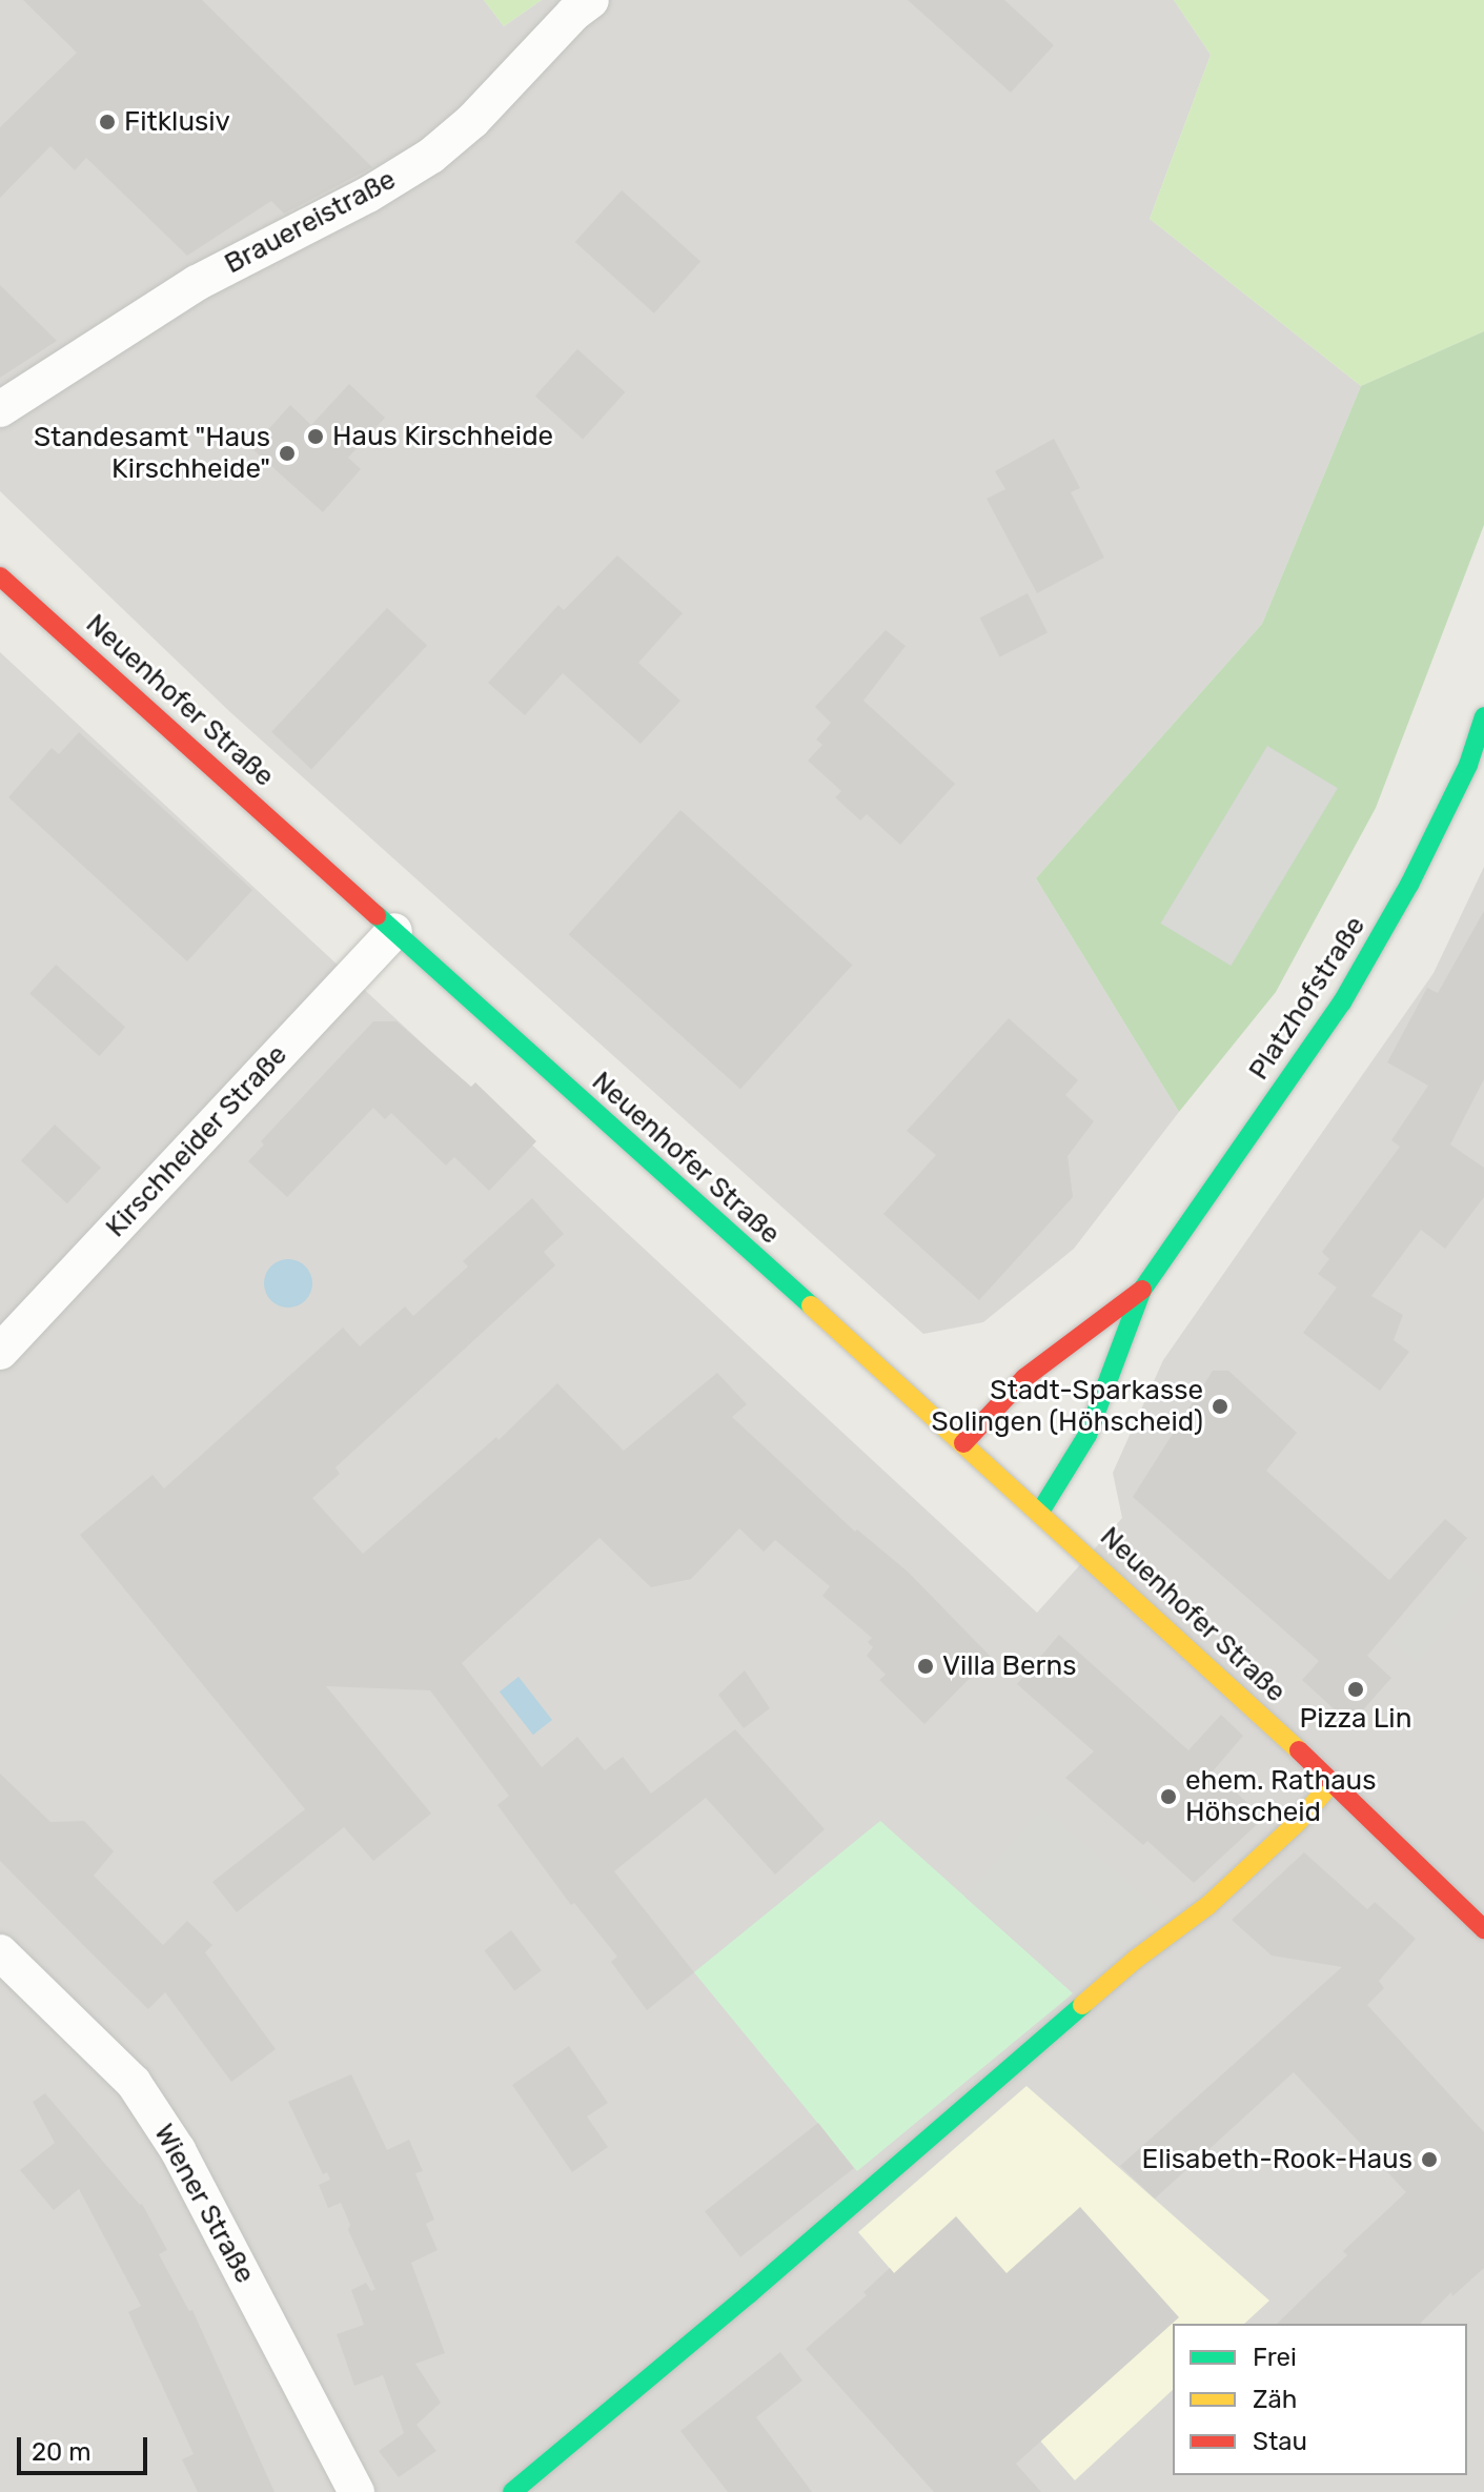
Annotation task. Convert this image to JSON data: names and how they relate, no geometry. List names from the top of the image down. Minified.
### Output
{"streets":{"main road":["Neuenhofer Straße","Platzhofstraße"],"street":["Brauereistraße","Kirschheider Straße","Wiener Straße"]},"crossings":[["Neuenhofer Straße","Platzhofstraße"],["Neuenhofer Straße","Kirschheider Straße"]],"places":["Fitklusiv","Haus Kirschheide","Standesamt \"Haus Kirschheide\"","Stadt-Sparkasse Solingen (Höhscheid)","Villa Berns","Pizza Lin","ehem. Rathaus Höhscheid","Elisabeth-Rook-Haus"],"legend":["Frei","Zäh","Stau"],"scale_bar":"20 m"}
